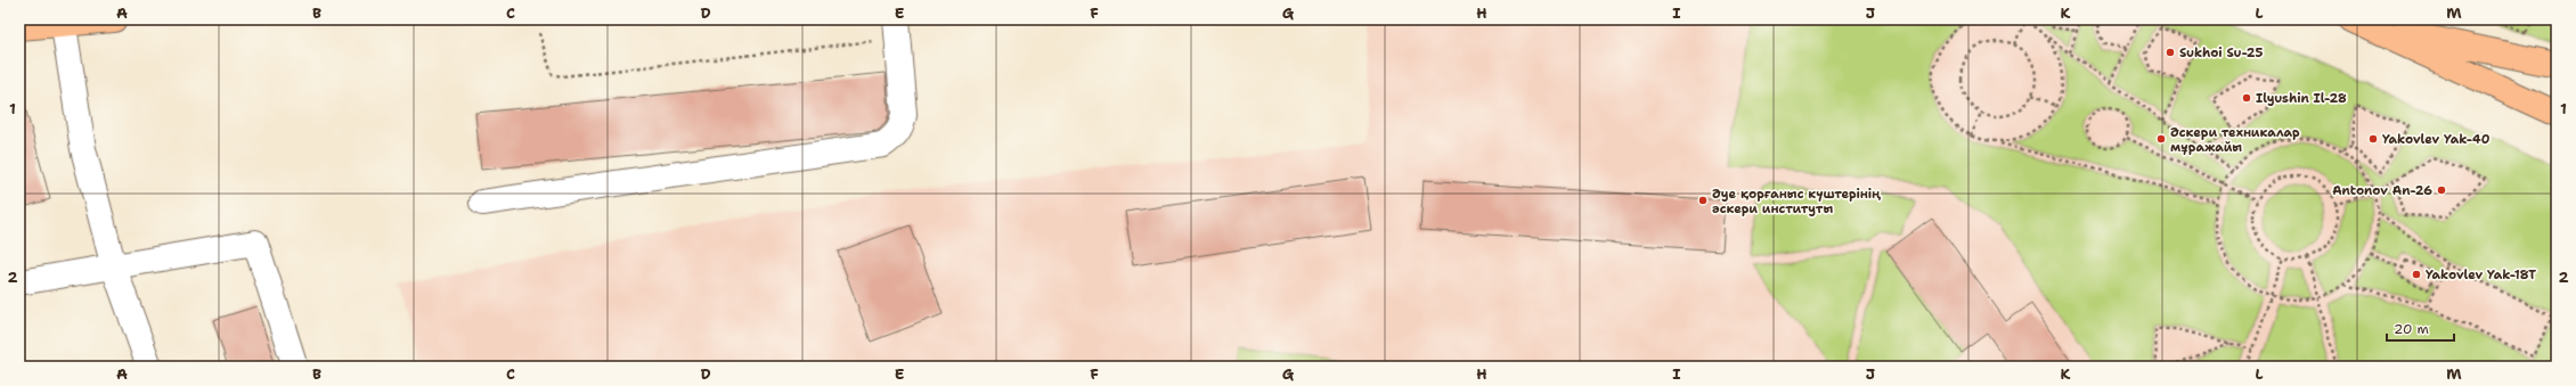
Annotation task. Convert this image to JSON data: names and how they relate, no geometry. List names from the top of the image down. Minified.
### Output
{"places":["Sukhoi Su-25","Ilyushin Il-28","Әскери техникалар мұражайы","Yakovlev Yak-40","Antonov An-26","Әуе қорғаныс күштерінің әскери институты","Yakovlev Yak-18T"],"scale_bar":"20 m","grid":{"columns":["A","B","C","D","E","F","G","H","I","J","K","L","M"],"rows":["1","2"]}}
